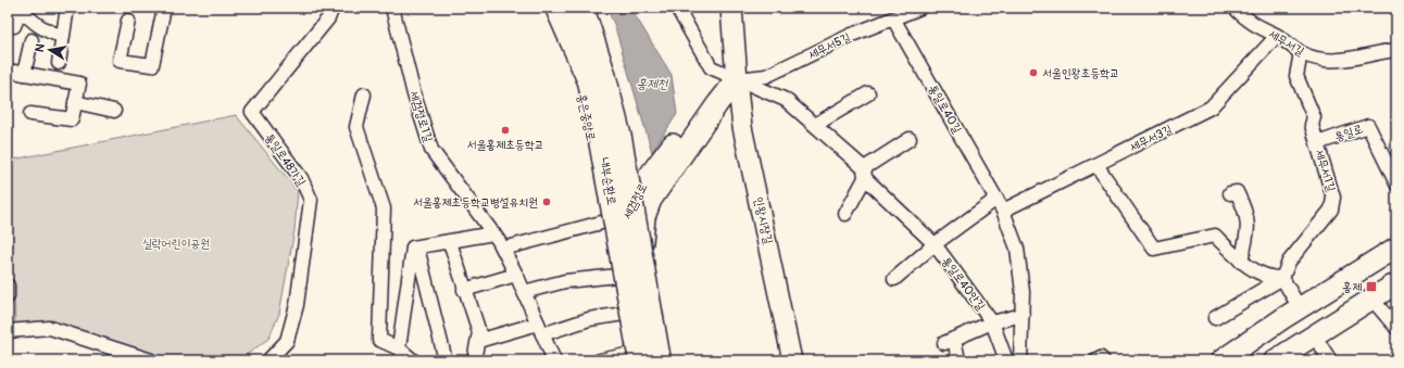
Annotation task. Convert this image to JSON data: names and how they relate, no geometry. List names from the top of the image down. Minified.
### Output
{"streets":{"highway":["내부순환로"],"main road":["세검정로"],"street":["세무서길","세무서5길","통일로40길","세검정로1길","홍은중앙로","통일로","세무서3길","통일로48가길","세무서1길","인왕시장길","통일로40안길"]},"crossings":[["세무서길","세무서3길"],["세무서길","세무서1길"],["세무서5길","통일로40길"],["세무서5길","세검정로"],["세무서5길","인왕시장길"],["세무서5길","통일로40안길"],["통일로40길","세무서3길"],["통일로40길","통일로40안길"],["홍은중앙로","세검정로"],["통일로","세무서1길"],["내부순환로","세검정로"],["세검정로","인왕시장길"],["세검정로","통일로40안길"],["인왕시장길","통일로40안길"]],"water":["홍제천"],"parks":["실락어린이공원"],"places":{"other":["서울인왕초등학교","서울홍제초등학교","서울홍제초등학교병설유치원"],"transit":["홍제"]},"north":"left"}
